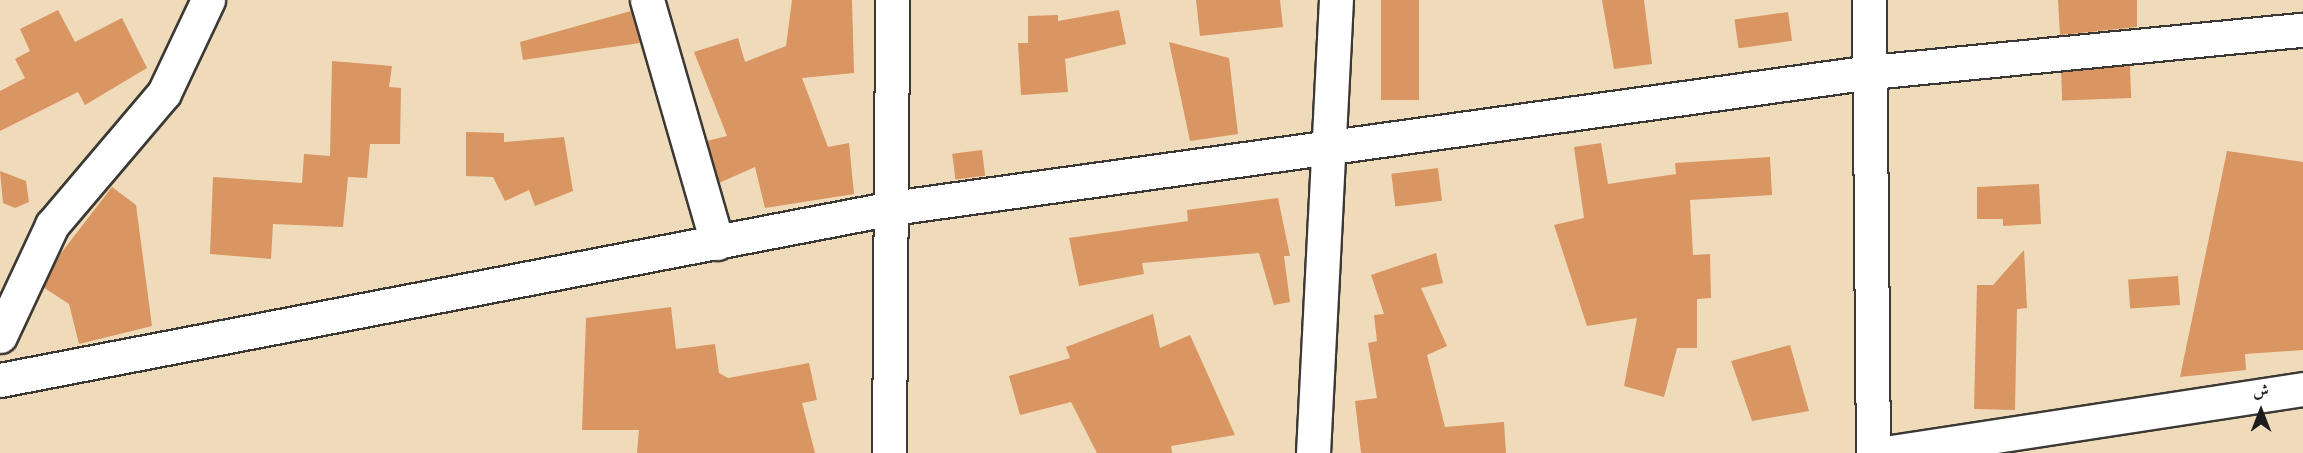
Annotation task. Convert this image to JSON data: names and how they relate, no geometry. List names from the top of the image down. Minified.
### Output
{"north":"top"}
